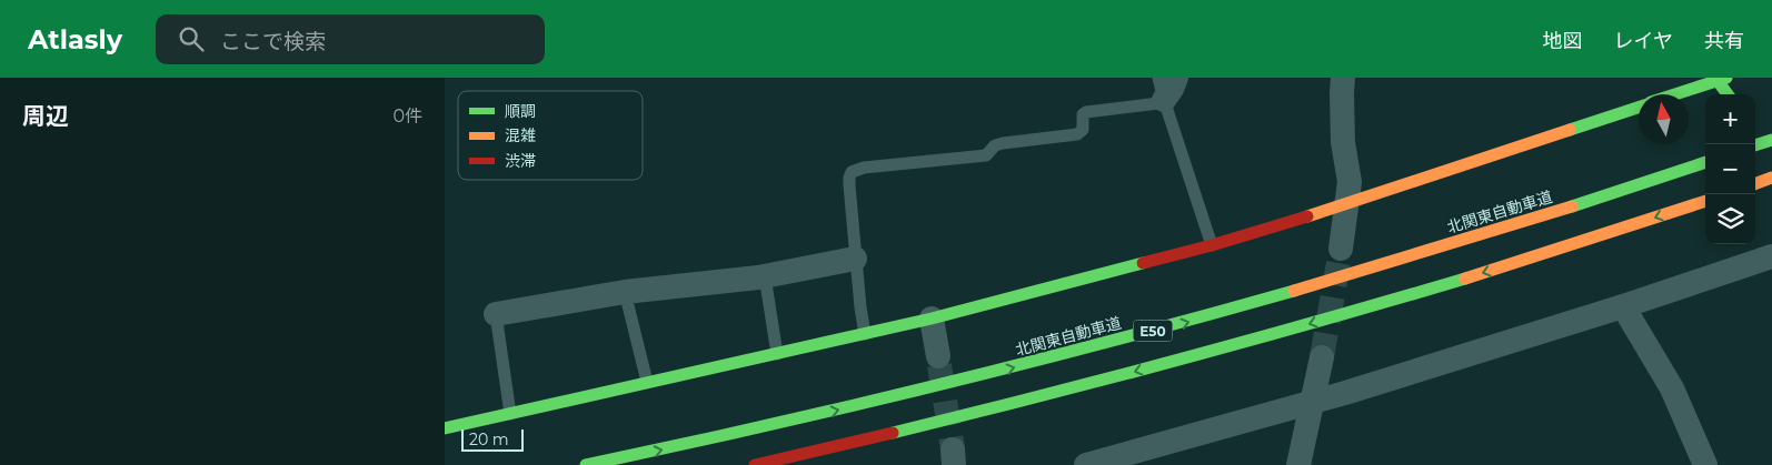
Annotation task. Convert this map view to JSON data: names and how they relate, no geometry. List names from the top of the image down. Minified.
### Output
{"streets":{"main road":["北関東自動車道","E50"]},"legend":["順調","混雑","渋滞"],"scale_bar":"20 m","north":"top","page":{"header":"Atlasly","search":"ここで検索","nav":["地図","レイヤ","共有"],"heading":["周辺","0件"],"map_buttons":["+","−"],"scale":"20 m"}}
